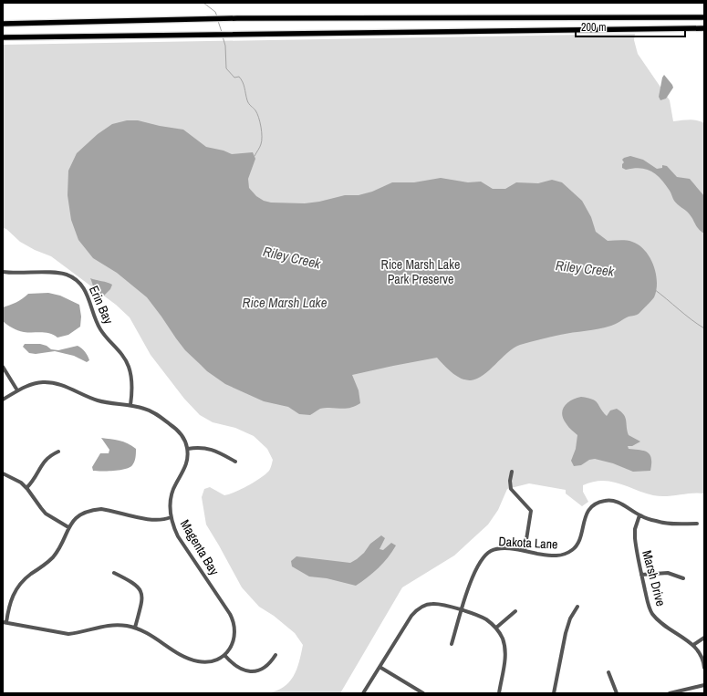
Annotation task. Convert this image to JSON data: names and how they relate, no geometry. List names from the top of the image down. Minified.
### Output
{"streets":{"street":["Erin Bay","Dakota Lane","Magenta Bay","Marsh Drive"]},"crossings":[["Dakota Lane","Marsh Drive"]],"water":["Riley Creek","Rice Marsh Lake"],"parks":["Rice Marsh Lake Park Preserve"],"scale_bar":"200 m"}
